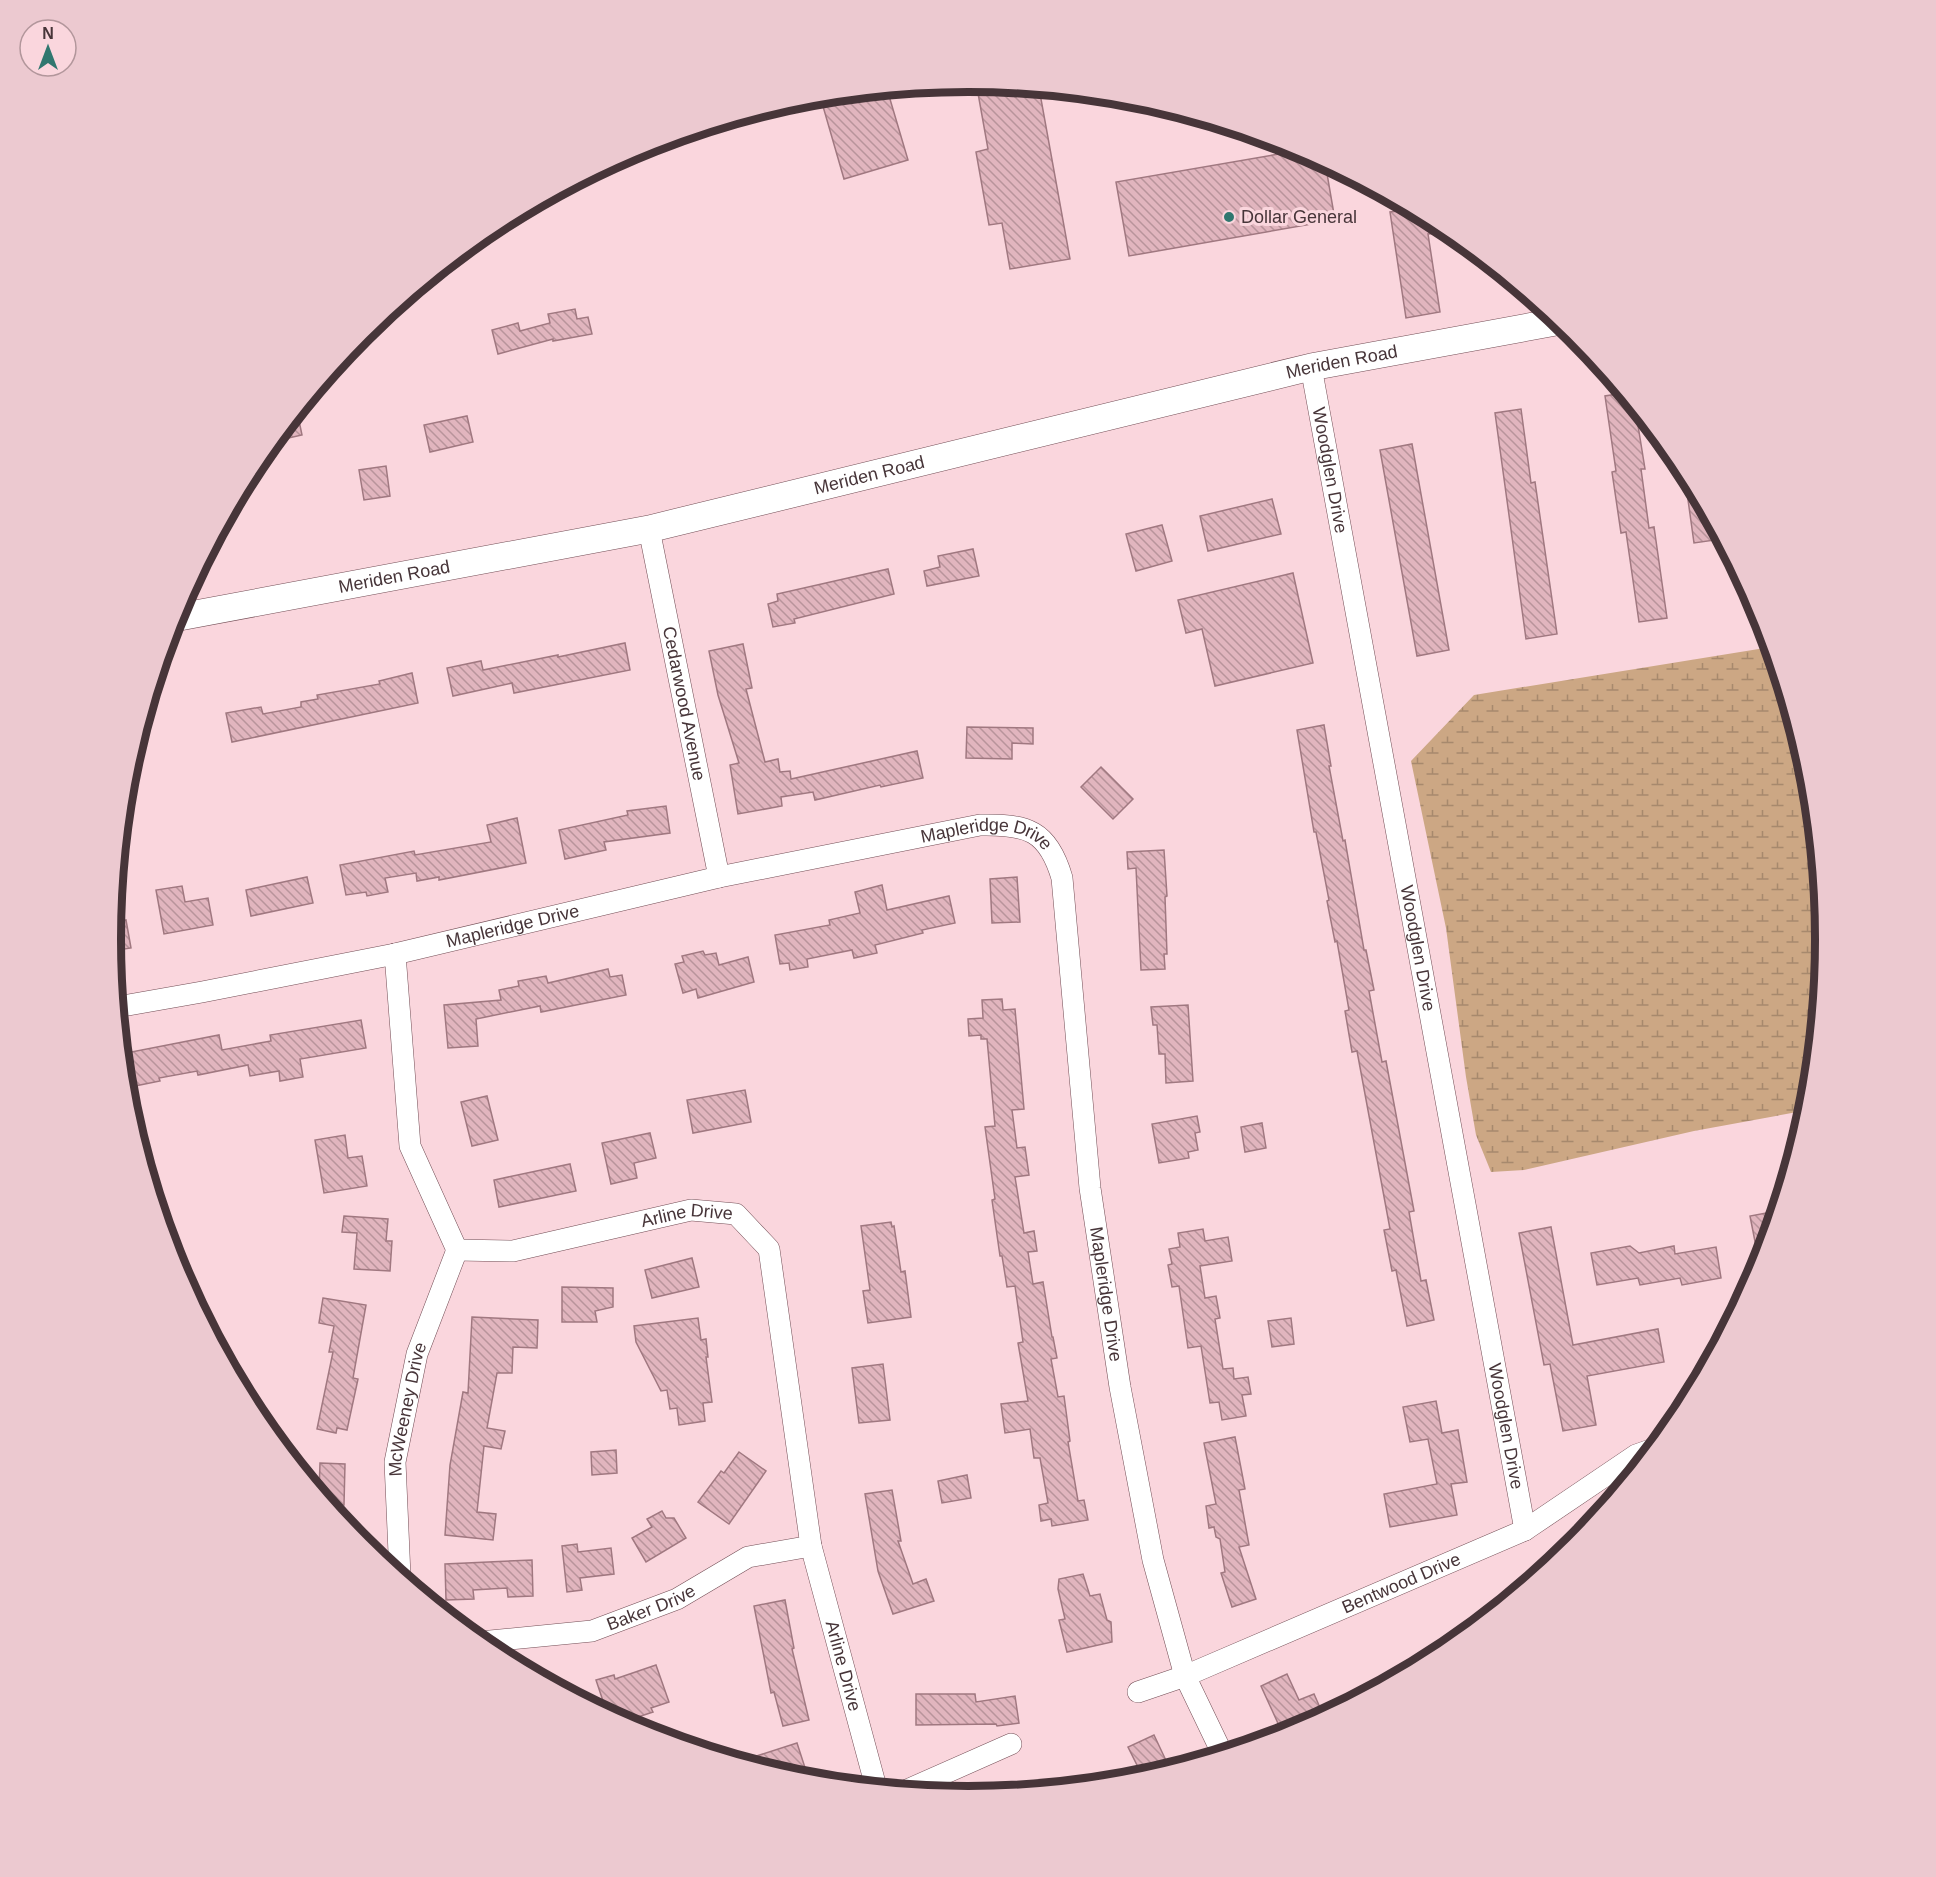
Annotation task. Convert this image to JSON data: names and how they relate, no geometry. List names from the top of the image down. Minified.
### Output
{"streets":{"main road":["Meriden Road"],"street":["Woodglen Drive","Cedarwood Avenue","Mapleridge Drive","Arline Drive","McWeeney Drive","Bentwood Drive","Baker Drive"]},"crossings":[["Meriden Road","Woodglen Drive"],["Meriden Road","Cedarwood Avenue"],["Woodglen Drive","Bentwood Drive"],["Cedarwood Avenue","Mapleridge Drive"],["Mapleridge Drive","Bentwood Drive"],["Arline Drive","McWeeney Drive"],["Arline Drive","Baker Drive"]],"places":["Dollar General"],"north":"top"}
